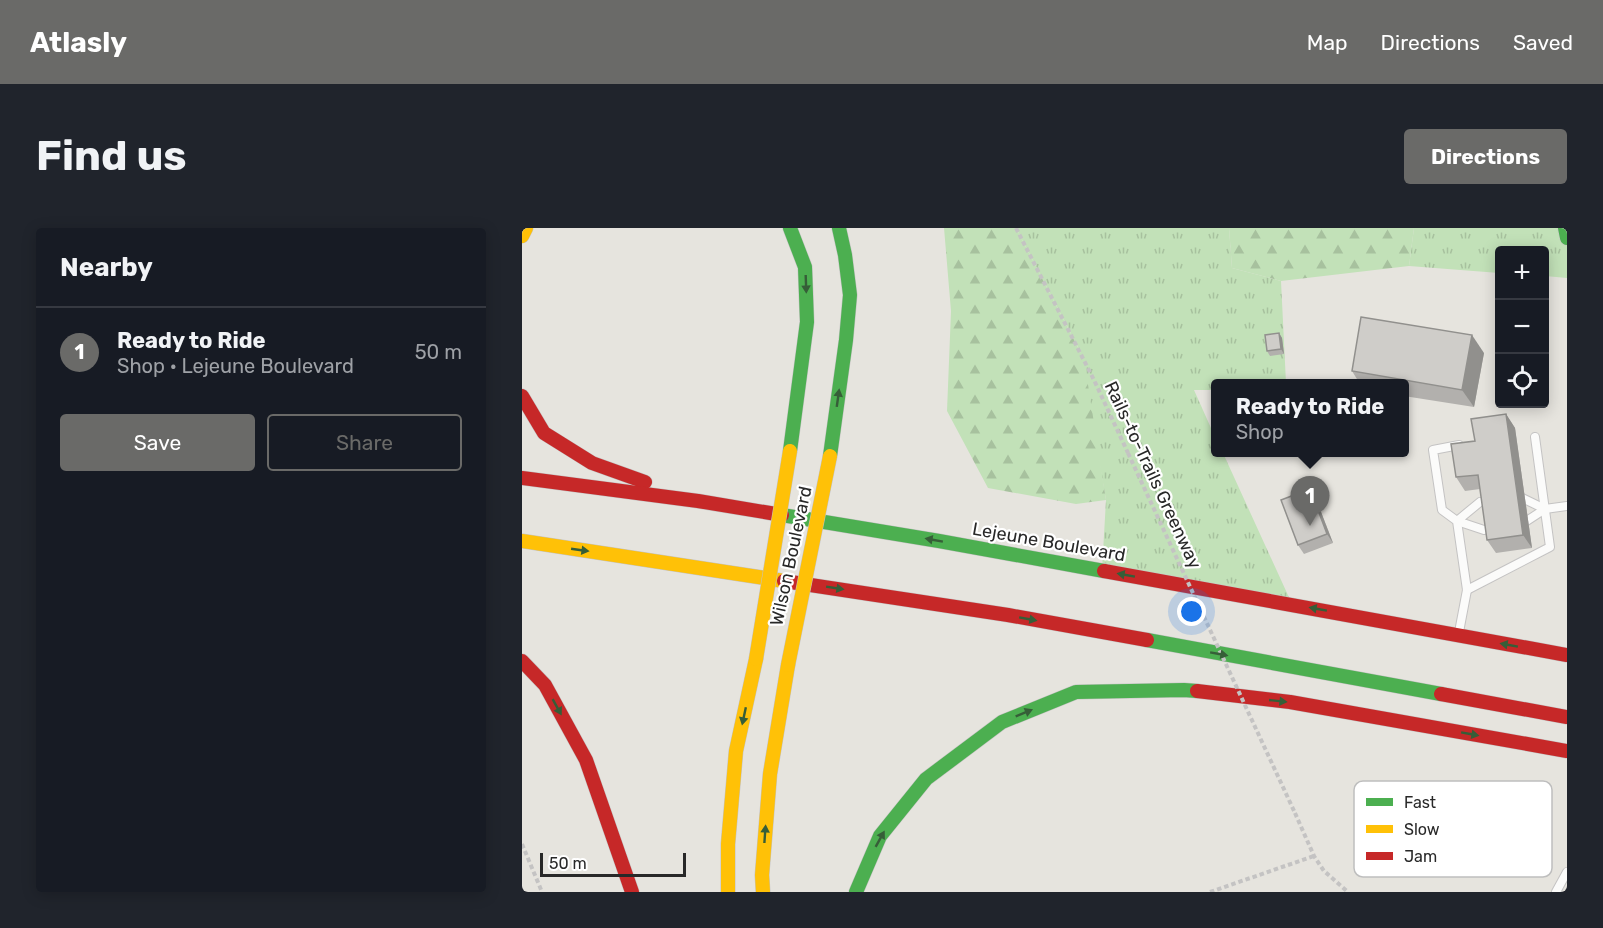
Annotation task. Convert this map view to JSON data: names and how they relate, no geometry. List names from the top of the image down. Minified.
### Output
{"streets":{"main road":["Lejeune Boulevard","Wilson Boulevard"],"path":["Rails-to-Trails Greenway"]},"legend":["Fast","Slow","Jam"],"scale_bar":"50 m","page":{"header":"Atlasly","nav":["Map","Directions","Saved"],"buttons":["Directions",["Save","Share"]],"title":"Find us","heading":"Nearby","map_buttons":["+","−"],"list":[{"mark":"1","name":"Ready to Ride","note":"Shop · Lejeune Boulevard","value":"50 m"}],"popup":["Ready to Ride","Shop"],"pins":"1","scale":"50 m"}}
